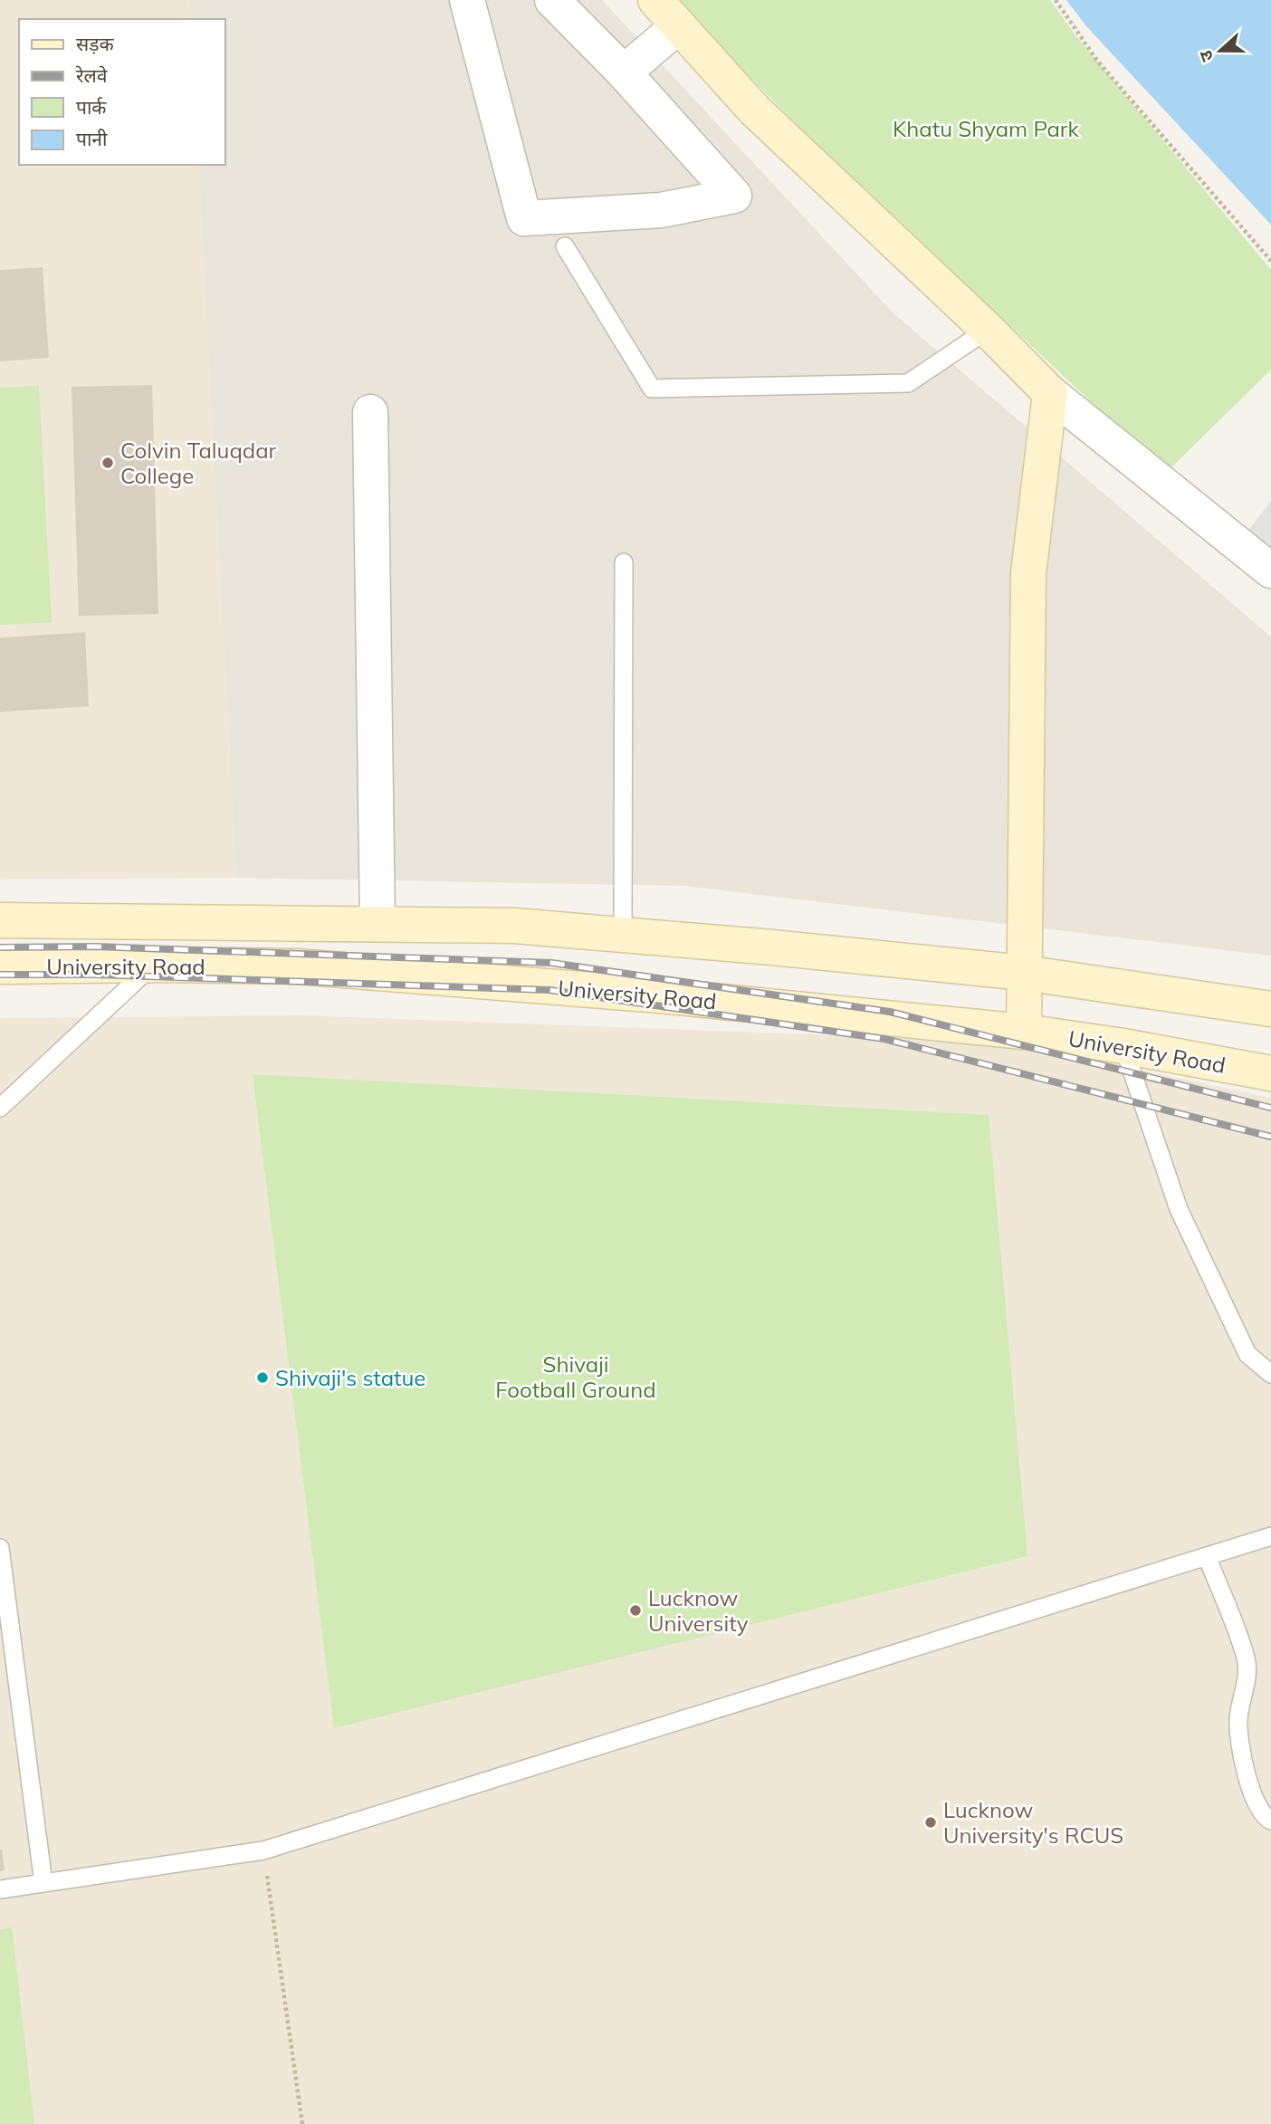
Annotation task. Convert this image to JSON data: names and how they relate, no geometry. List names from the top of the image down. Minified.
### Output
{"streets":{"main road":["University Road"]},"parks":["Khatu Shyam Park","Shivaji Football Ground"],"places":["Colvin Taluqdar College","Shivaji's statue","Lucknow University","Lucknow University's RCUS"],"legend":["सड़क","रेलवे","पार्क","पानी"],"north":"left"}
